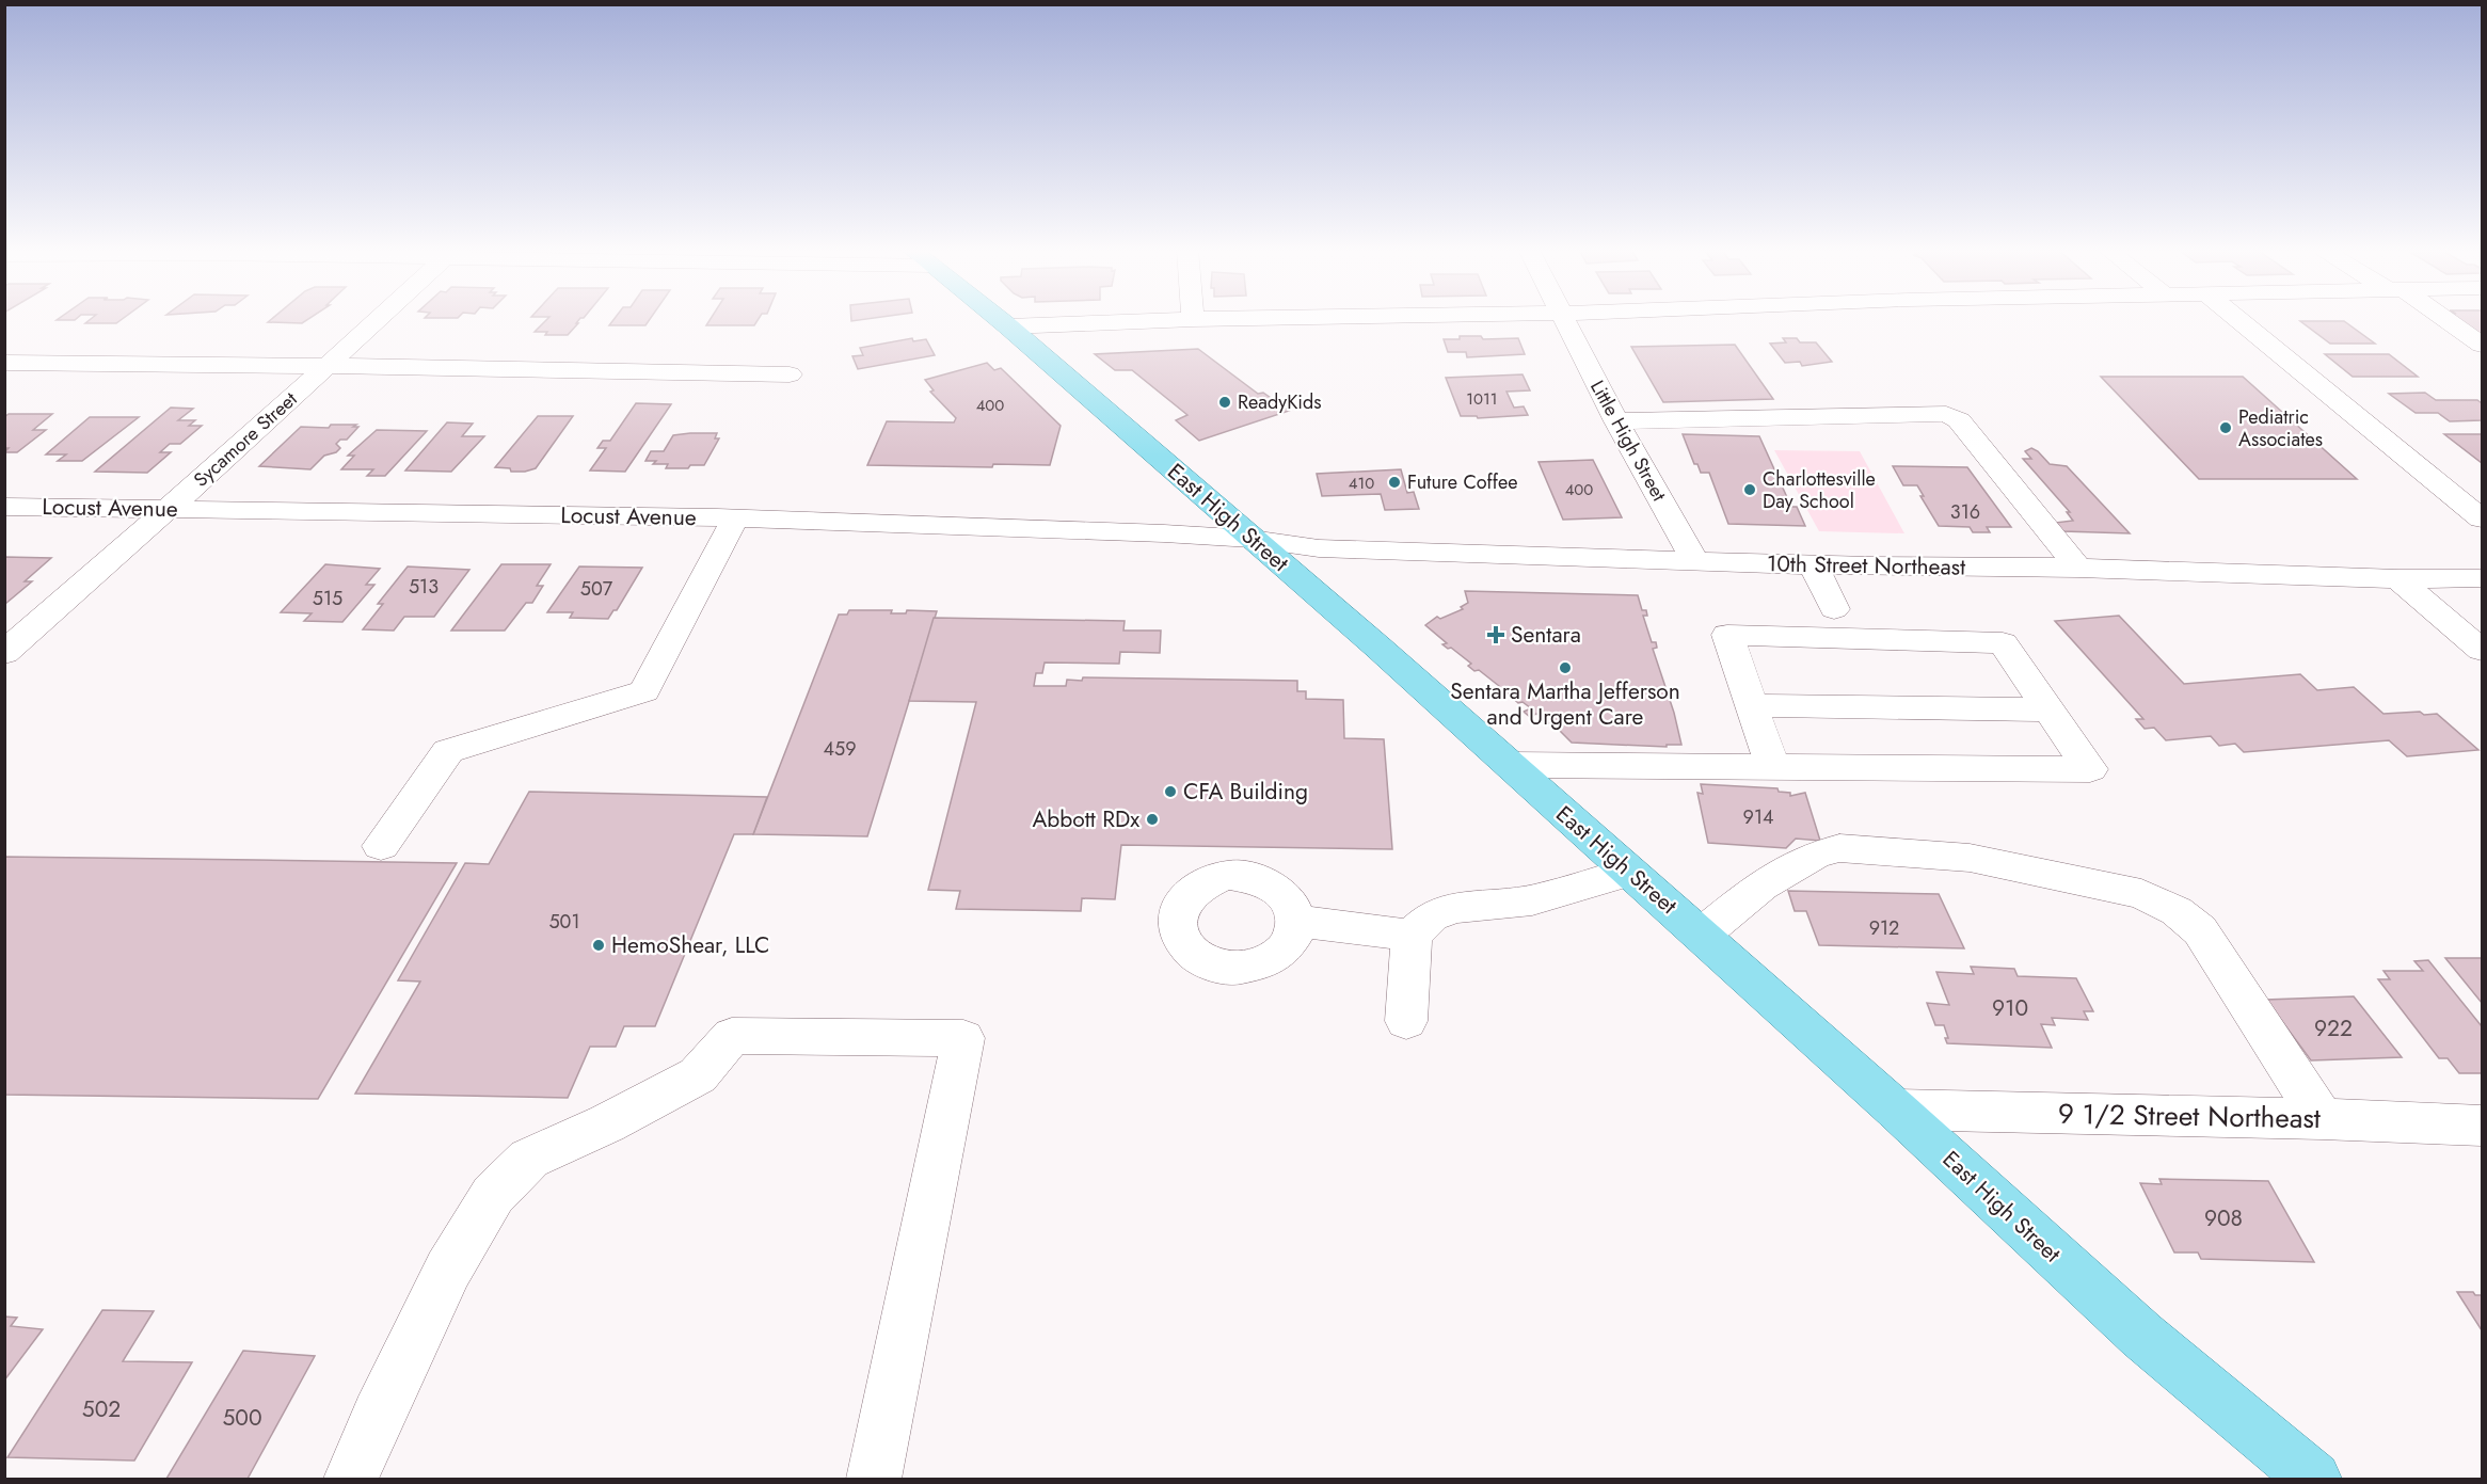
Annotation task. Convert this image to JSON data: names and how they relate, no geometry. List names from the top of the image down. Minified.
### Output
{"streets":{"main road":["East High Street"],"street":["Sycamore Street","Little High Street","Locust Avenue","10th Street Northeast","9 1/2 Street Northeast"]},"crossings":[["Sycamore Street","Locust Avenue"],["Little High Street","10th Street Northeast"],["Locust Avenue","East High Street"],["Locust Avenue","10th Street Northeast"],["East High Street","10th Street Northeast"],["East High Street","9 1/2 Street Northeast"]],"places":{"other":["ReadyKids","Pediatric Associates","Future Coffee","Charlottesville Day School","Sentara Martha Jefferson and Urgent Care","CFA Building","Abbott RDx","HemoShear, LLC"],"health":["Sentara"]},"house_numbers":["1011","400","410","400","316","513","507","515","459","914","501","912","910","922","908","502","500"]}
